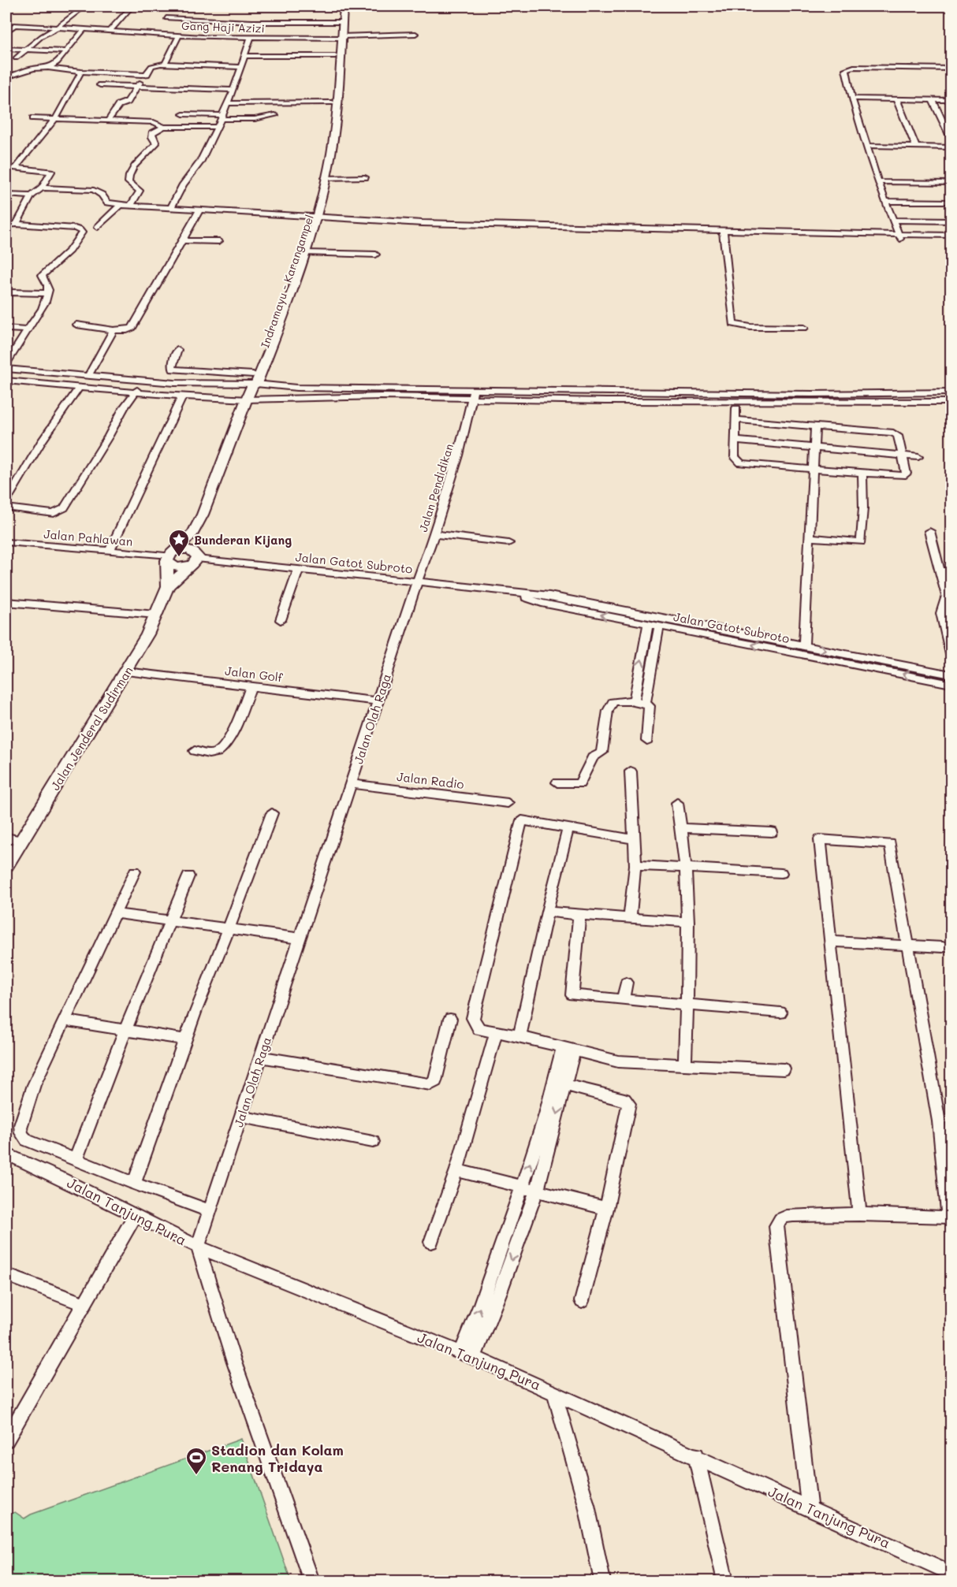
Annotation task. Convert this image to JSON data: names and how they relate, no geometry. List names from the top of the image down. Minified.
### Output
{"streets":{"main road":["Indramayu - Karangampel","Jalan Jenderal Sudirman"],"street":["Gang Haji Azizi","Jalan Pendidikan","Jalan Pahlawan","Jalan Gatot Subroto","Jalan Golf","Jalan Olah Raga","Jalan Radio","Jalan Tanjung Pura"]},"crossings":[["Indramayu - Karangampel","Jalan Pahlawan"],["Jalan Pendidikan","Jalan Gatot Subroto"],["Jalan Pendidikan","Jalan Olah Raga"],["Jalan Gatot Subroto","Jalan Olah Raga"],["Jalan Golf","Jalan Olah Raga"],["Jalan Golf","Jalan Jenderal Sudirman"],["Jalan Olah Raga","Jalan Radio"],["Jalan Olah Raga","Jalan Tanjung Pura"]],"places":{"place":["Bunderan Kijang"],"sports":["Stadion dan Kolam Renang Tridaya"]}}
